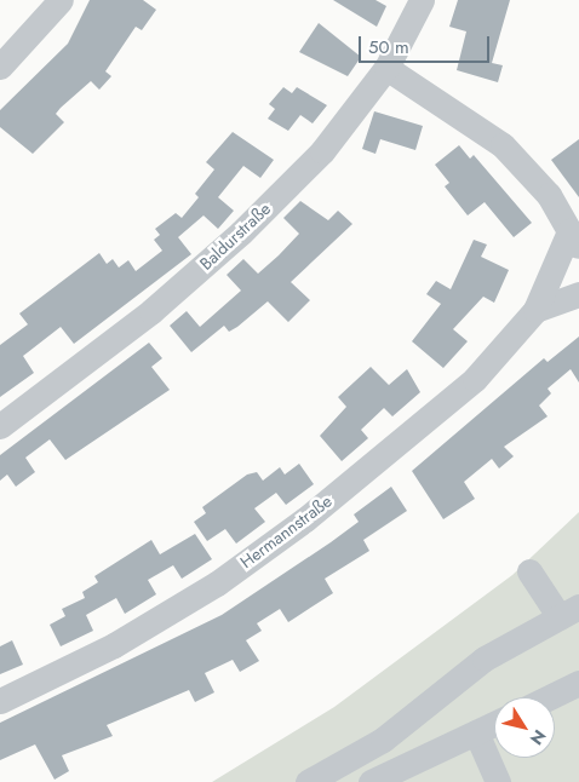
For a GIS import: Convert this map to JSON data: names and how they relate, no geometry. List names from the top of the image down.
{
  "streets": {
    "street": ["Baldurstraße", "Hermannstraße"]
  },
  "crossings": [
    ["Baldurstraße", "Hermannstraße"]
  ],
  "scale_bar": "50 m",
  "north": "bottom right"
}
